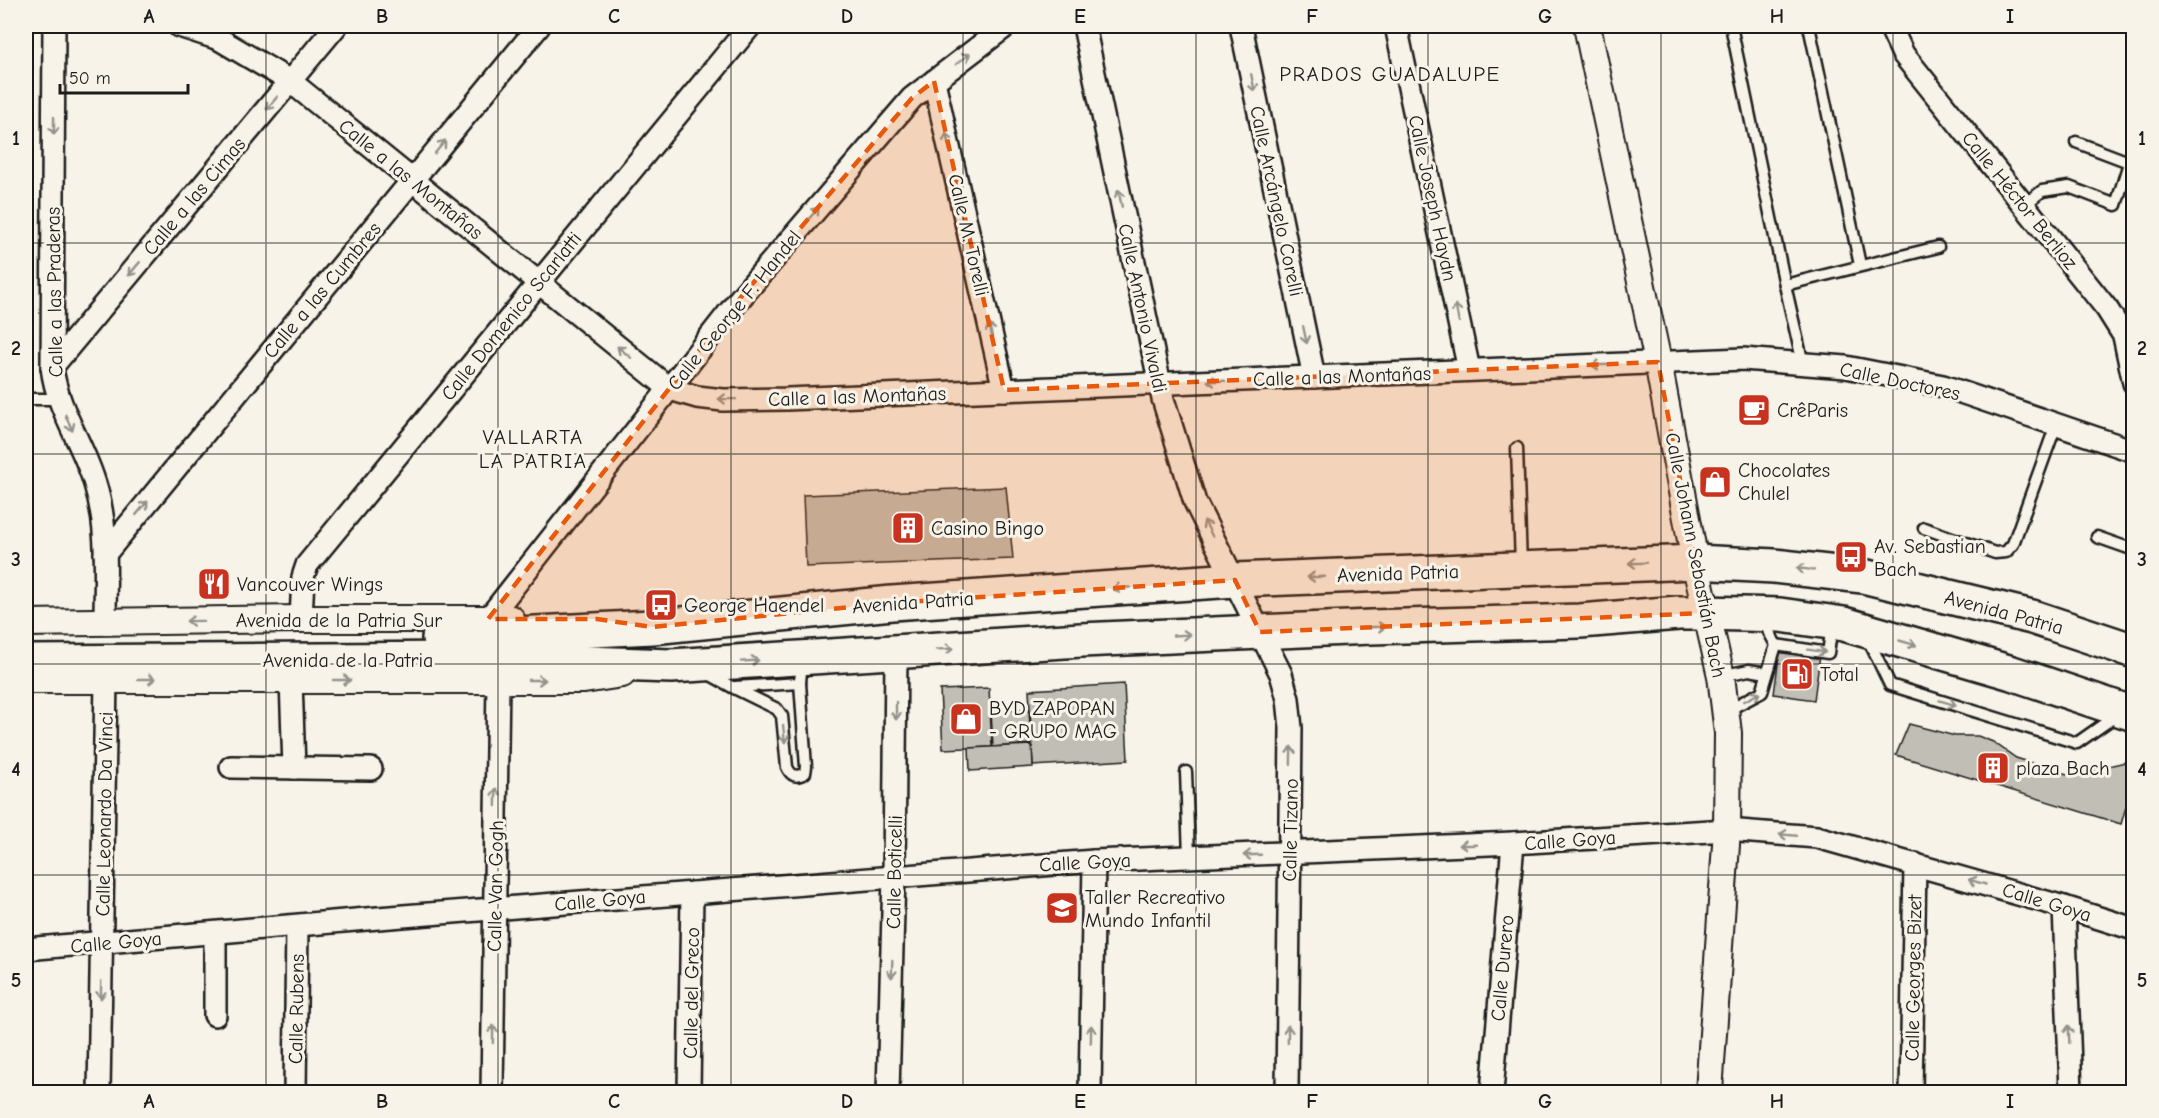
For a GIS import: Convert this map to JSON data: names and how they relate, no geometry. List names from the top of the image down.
{
  "streets": {
    "main road": ["Avenida Patria", "Avenida de la Patria"],
    "street": [
      "Calle a las Montañas",
      "Calle a las Cimas",
      "Calle Joseph Haydn",
      "Calle Héctor Berlioz",
      "Calle Arcángelo Corelli",
      "Calle M. Torelli",
      "Calle a las Cumbres",
      "Calle a las Praderas",
      "Calle Antonio Vivaldi",
      "Calle George F. Handel",
      "Calle Domenico Scarlatti",
      "Calle Doctores",
      "Calle Johann Sebastián Bach",
      "Avenida de la Patria Sur",
      "Calle Leonardo Da Vinci",
      "Calle Tizano",
      "Calle Goya",
      "Calle Boticelli",
      "Calle Van Gogh",
      "Calle Durero",
      "Calle Georges Bizet",
      "Calle del Greco",
      "Calle Rubens"
    ]
  },
  "crossings": [
    ["Calle a las Montañas", "Calle a las Cimas"],
    ["Calle a las Montañas", "Calle Joseph Haydn"],
    ["Calle a las Montañas", "Calle Arcángelo Corelli"],
    ["Calle a las Montañas", "Calle M. Torelli"],
    ["Calle a las Montañas", "Calle a las Cumbres"],
    ["Calle a las Montañas", "Calle Antonio Vivaldi"],
    ["Calle a las Montañas", "Calle George F. Handel"],
    ["Calle a las Montañas", "Calle Domenico Scarlatti"],
    ["Calle a las Montañas", "Calle Doctores"],
    ["Calle a las Montañas", "Calle Johann Sebastián Bach"],
    ["Calle a las Cimas", "Calle a las Praderas"],
    ["Calle M. Torelli", "Calle George F. Handel"],
    ["Calle a las Cumbres", "Calle a las Praderas"],
    ["Calle a las Praderas", "Avenida de la Patria Sur"],
    ["Calle Antonio Vivaldi", "Avenida Patria"],
    ["Calle Antonio Vivaldi", "Calle Tizano"],
    ["Calle George F. Handel", "Avenida de la Patria Sur"],
    ["Calle Domenico Scarlatti", "Avenida de la Patria Sur"],
    ["Calle Doctores", "Calle Johann Sebastián Bach"],
    ["Calle Johann Sebastián Bach", "Avenida Patria"],
    ["Calle Johann Sebastián Bach", "Calle Goya"],
    ["Avenida Patria", "Avenida de la Patria Sur"],
    ["Avenida Patria", "Avenida de la Patria"],
    ["Avenida Patria", "Calle Tizano"],
    ["Avenida de la Patria Sur", "Avenida de la Patria"],
    ["Calle Leonardo Da Vinci", "Calle Goya"],
    ["Calle Tizano", "Calle Goya"],
    ["Calle Goya", "Calle Boticelli"],
    ["Calle Goya", "Calle Van Gogh"],
    ["Calle Goya", "Calle Durero"],
    ["Calle Goya", "Calle Georges Bizet"],
    ["Calle Goya", "Calle del Greco"],
    ["Calle Goya", "Calle Rubens"]
  ],
  "one_way": [
    "Calle a las Montañas",
    "Calle a las Cimas",
    "Calle Joseph Haydn",
    "Calle Arcángelo Corelli",
    "Calle M. Torelli",
    "Calle a las Cumbres",
    "Calle a las Praderas",
    "Calle Antonio Vivaldi",
    "Calle George F. Handel",
    "Calle Tizano",
    "Calle Boticelli",
    "Calle Van Gogh"
  ],
  "districts": ["PRADOS GUADALUPE", "VALLARTA LA PATRIA"],
  "places": {
    "cafe": ["CrêParis"],
    "shop": ["Chocolates Chulel", "BYD ZAPOPAN - GRUPO MAG"],
    "building": ["Casino Bingo", "plaza Bach"],
    "bus stop": ["Av. Sebastian Bach", "George Haendel"],
    "restaurant": ["Vancouver Wings"],
    "fuel station": ["Total"],
    "school or university": ["Taller Recreativo Mundo Infantil"]
  },
  "scale_bar": "50 m",
  "grid": {
    "columns": [
      "A",
      "B",
      "C",
      "D",
      "E",
      "F",
      "G",
      "H",
      "I"
    ],
    "rows": [
      "1",
      "2",
      "3",
      "4",
      "5"
    ]
  }
}
